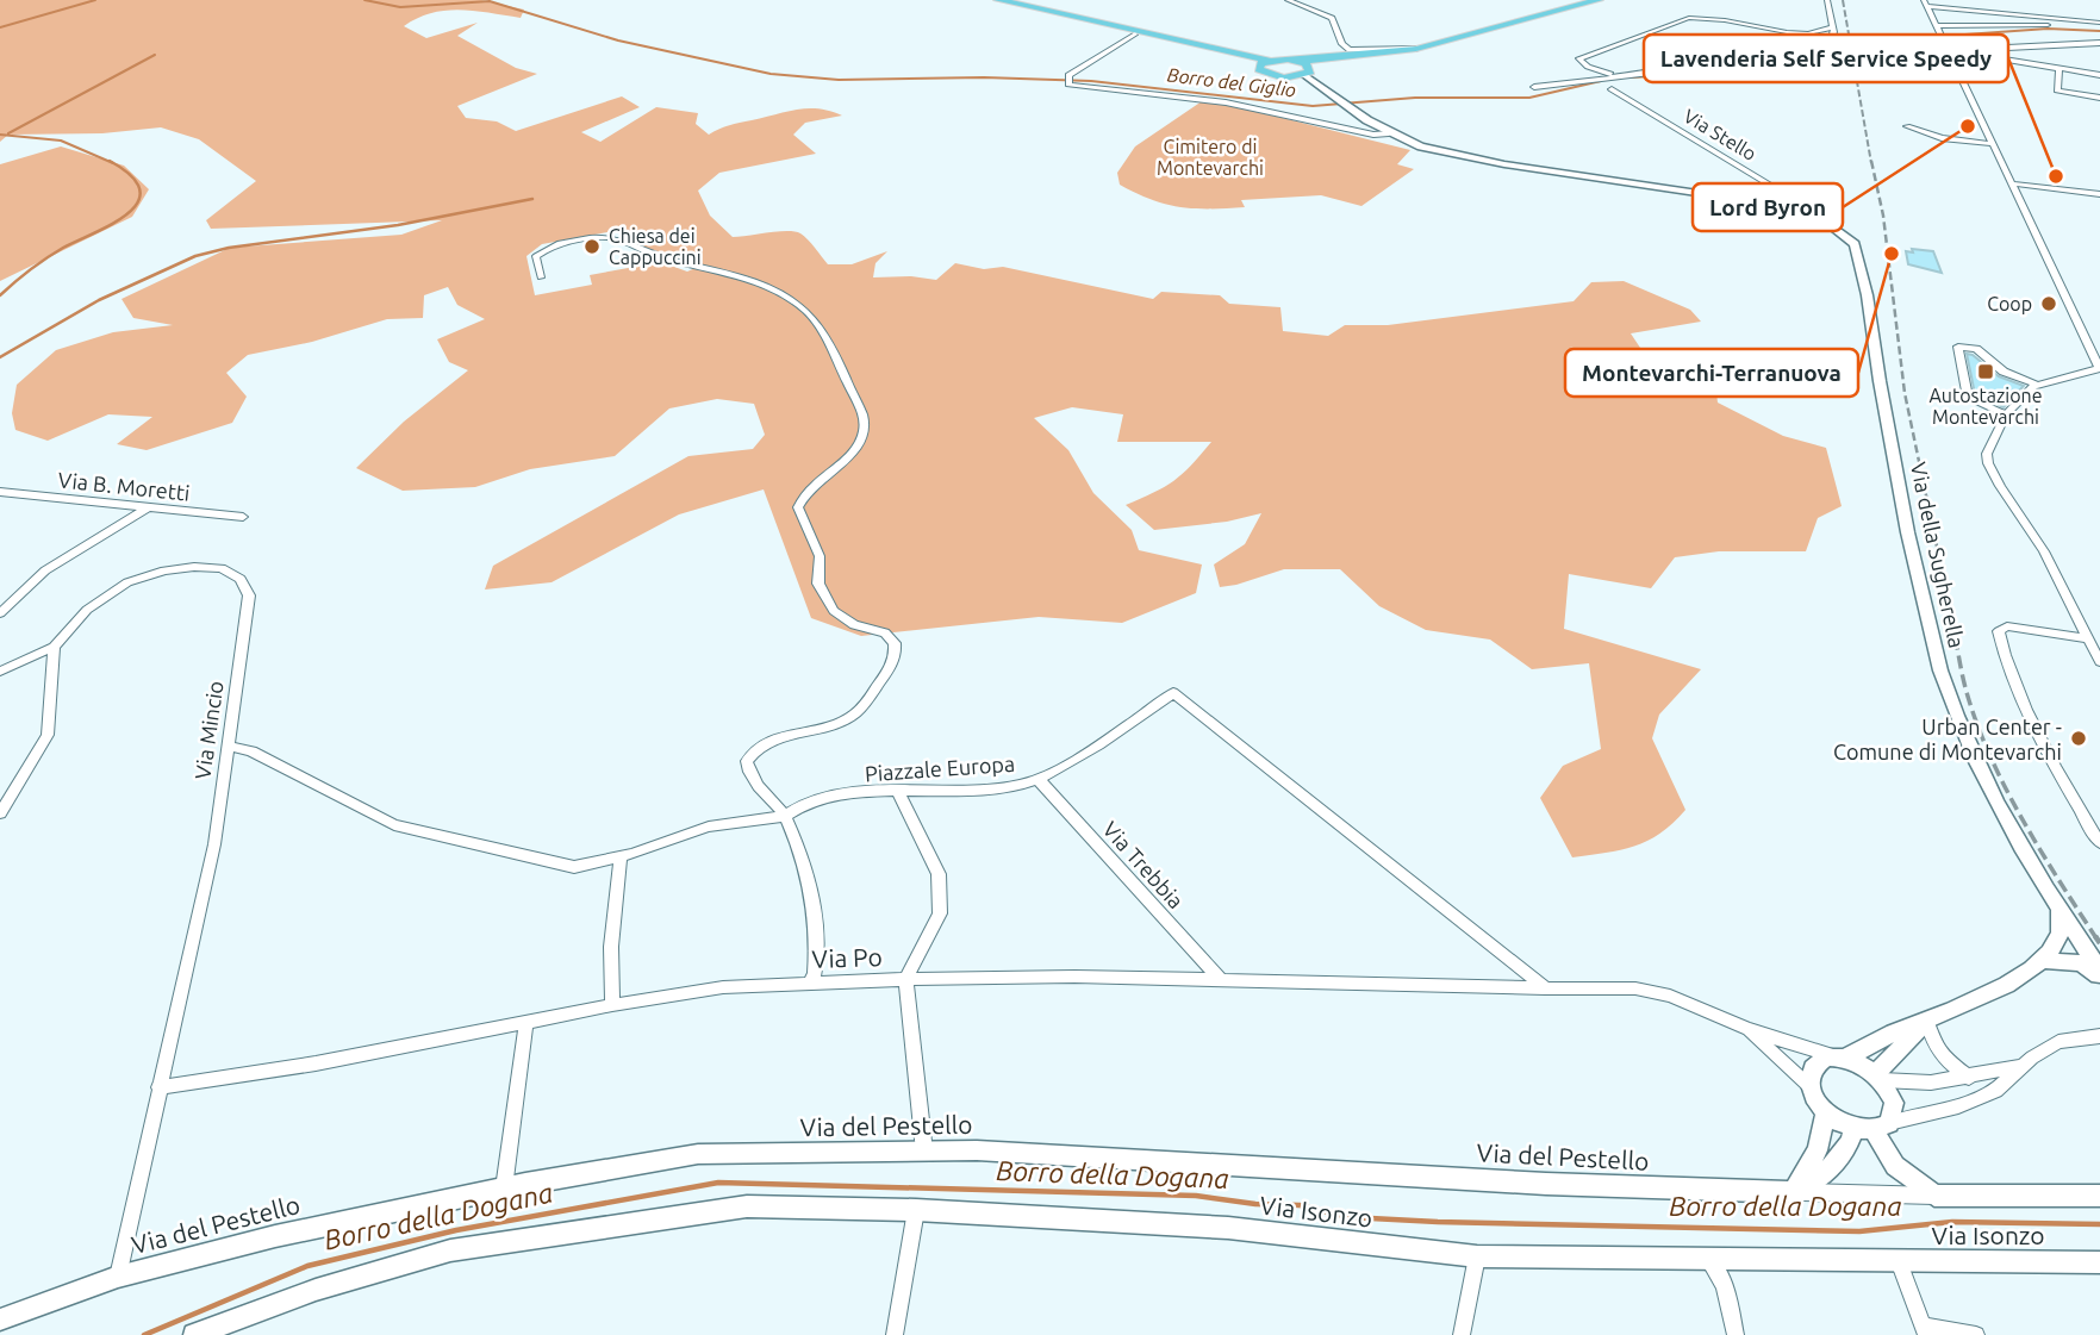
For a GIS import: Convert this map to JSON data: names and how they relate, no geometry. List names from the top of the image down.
{
  "streets": {
    "street": [
      "Via Stello",
      "Via B. Moretti",
      "Via della Sugherella",
      "Via Mincio",
      "Piazzale Europa",
      "Via Trebbia",
      "Via Po",
      "Via del Pestello",
      "Via Isonzo"
    ]
  },
  "crossings": [
    ["Via Stello", "Via della Sugherella"],
    ["Via Mincio", "Piazzale Europa"],
    ["Via Mincio", "Via Po"],
    ["Via Mincio", "Via del Pestello"],
    ["Piazzale Europa", "Via Trebbia"],
    ["Piazzale Europa", "Via Po"],
    ["Via Trebbia", "Via Po"]
  ],
  "water": ["Borro del Giglio", "Borro della Dogana"],
  "parks": ["Cimitero di Montevarchi"],
  "places": {
    "other": [
      "Lord Byron",
      "Lavenderia Self Service Speedy",
      "Chiesa dei Cappuccini",
      "Montevarchi-Terranuova",
      "Coop",
      "Urban Center - Comune di Montevarchi"
    ],
    "transit": ["Autostazione Montevarchi"]
  }
}
